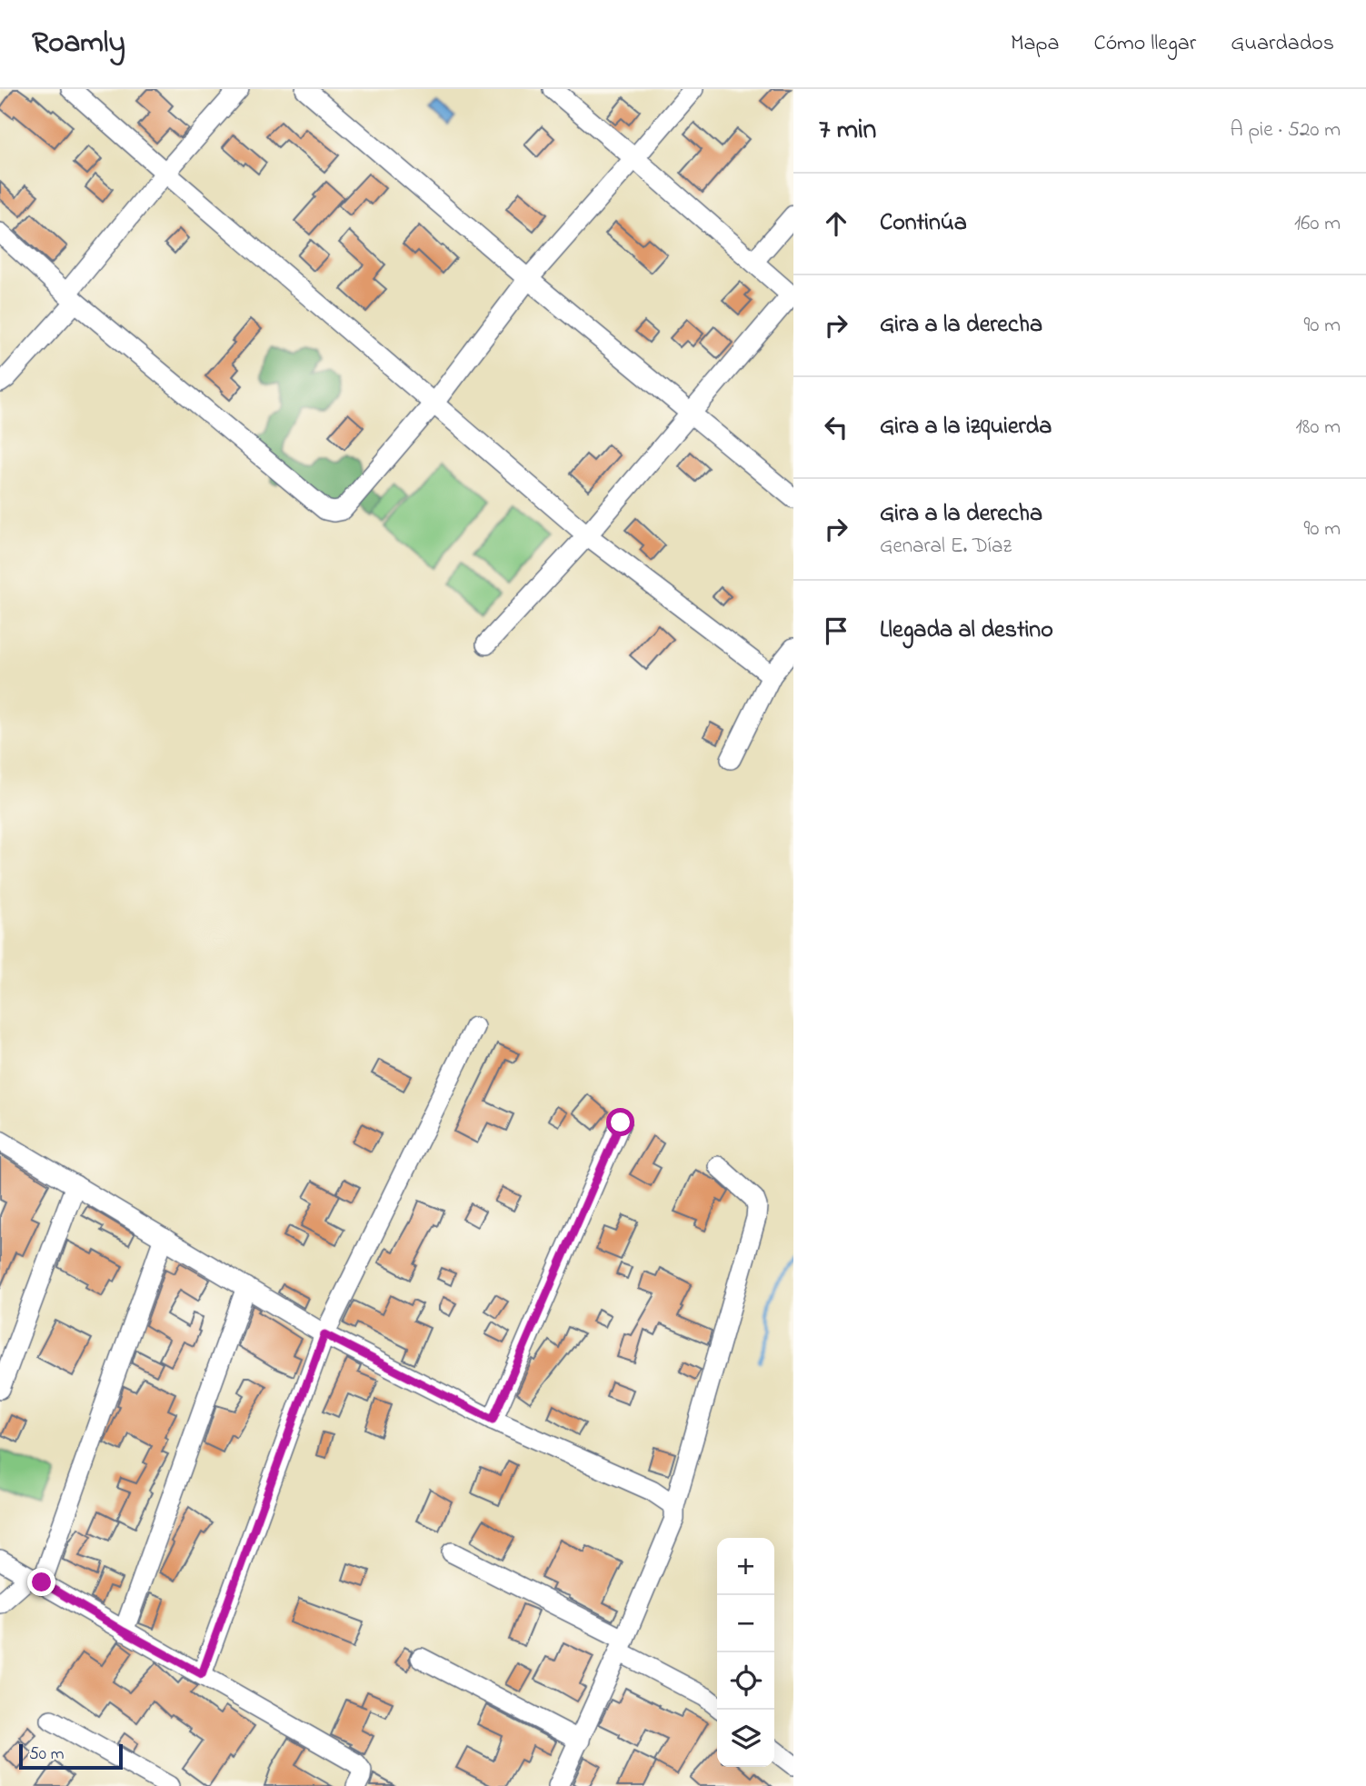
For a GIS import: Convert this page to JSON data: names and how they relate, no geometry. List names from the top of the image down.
{
  "scale_bar": "50 m",
  "page": {
    "header": "Roamly",
    "nav": ["Mapa", "Cómo llegar", "Guardados"],
    "heading": ["7 min", "A pie · 520 m"],
    "list": [
      ["Continúa", "160 m"],
      ["Gira a la derecha", "90 m"],
      ["Gira a la izquierda", "180 m"],
      ["Gira a la derecha", "Genaral E. Díaz", "90 m"],
      "Llegada al destino"
    ],
    "map_buttons": ["+", "−"],
    "scale": "50 m"
  }
}
